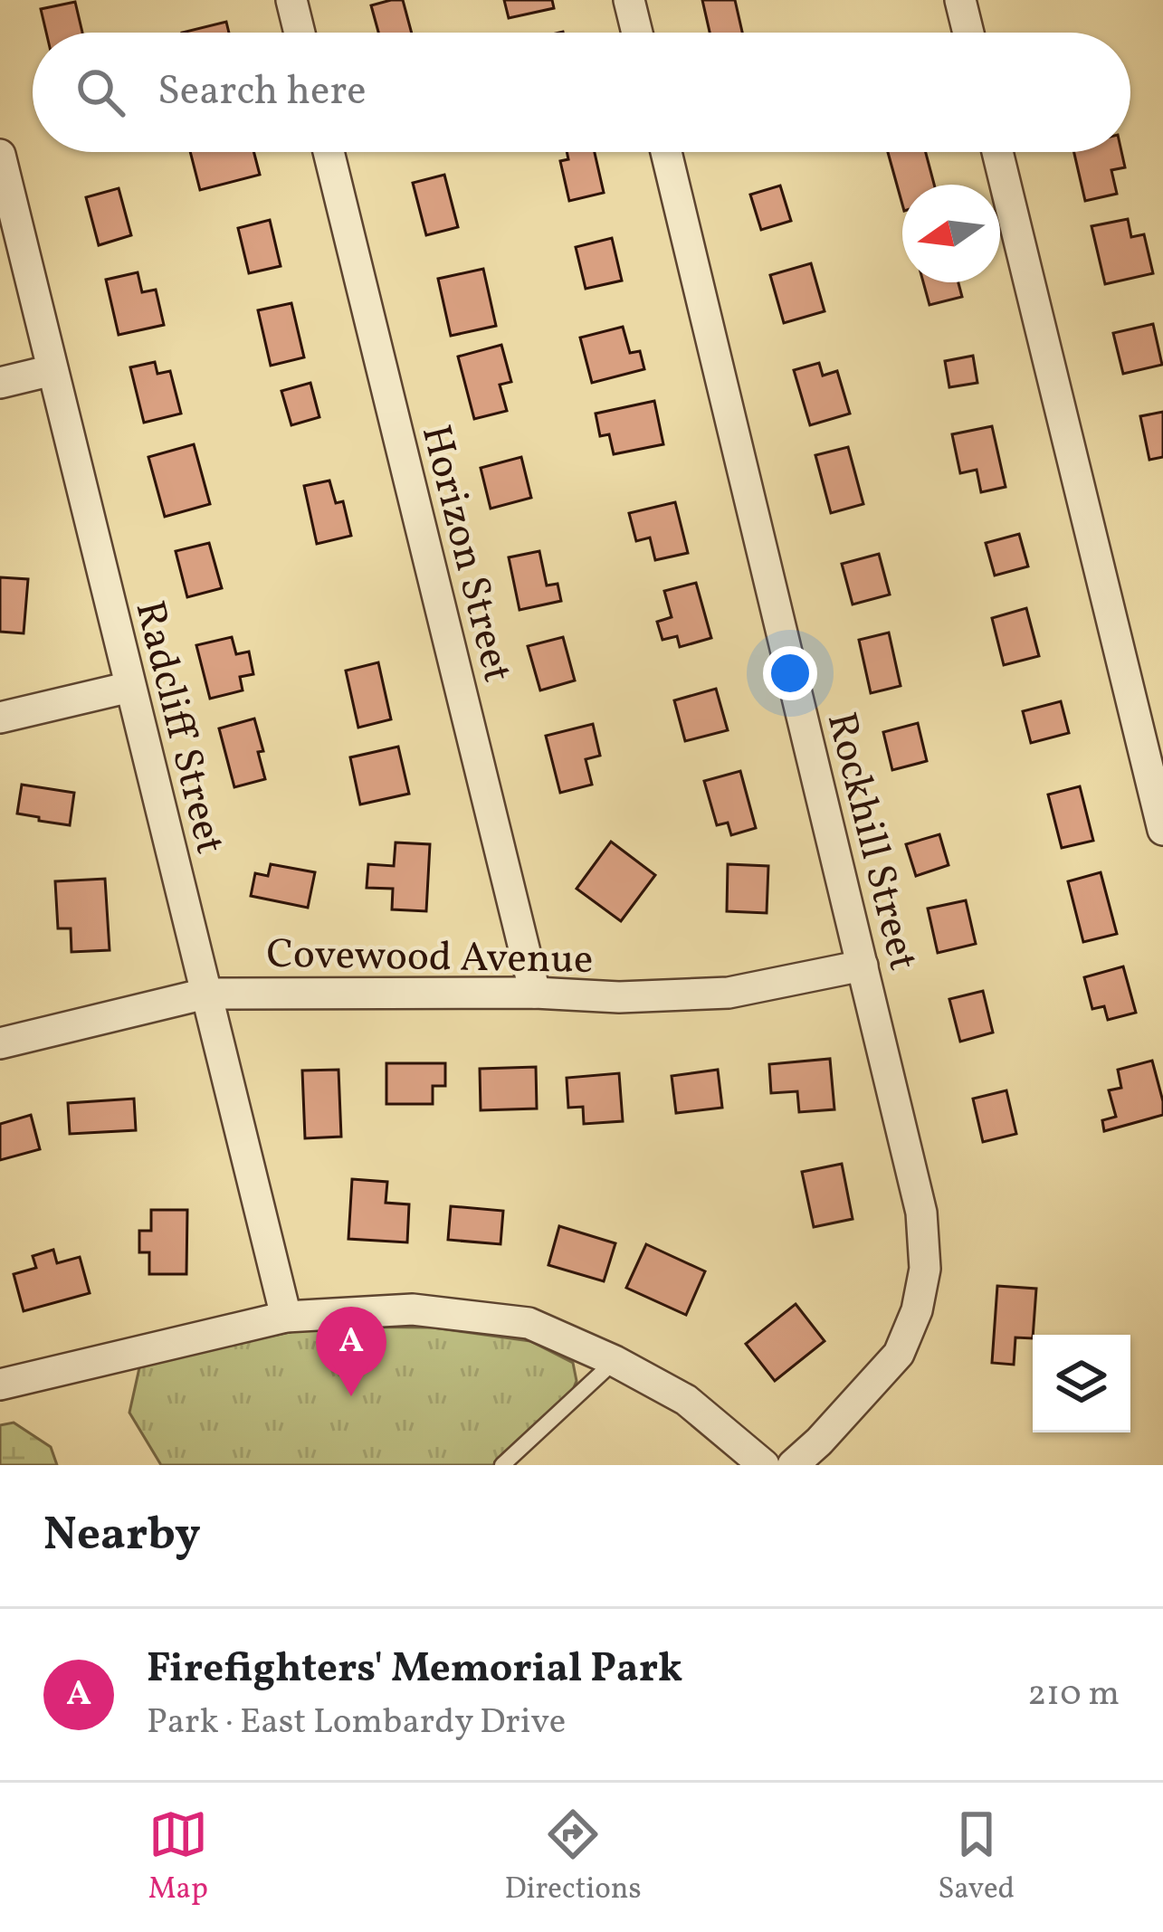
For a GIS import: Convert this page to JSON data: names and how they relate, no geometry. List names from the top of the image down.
{
  "streets": {
    "street": [
      "Horizon Street",
      "Radcliff Street",
      "Rockhill Street",
      "Covewood Avenue"
    ]
  },
  "crossings": [
    ["Horizon Street", "Covewood Avenue"],
    ["Radcliff Street", "Covewood Avenue"],
    ["Rockhill Street", "Covewood Avenue"]
  ],
  "north": "left",
  "page": {
    "search": "Search here",
    "pins": "A",
    "heading": "Nearby",
    "list": [
      {
        "mark": "A",
        "name": "Firefighters' Memorial Park",
        "note": "Park · East Lombardy Drive",
        "value": "210 m"
      }
    ],
    "nav": ["Map", "Directions", "Saved"]
  }
}
